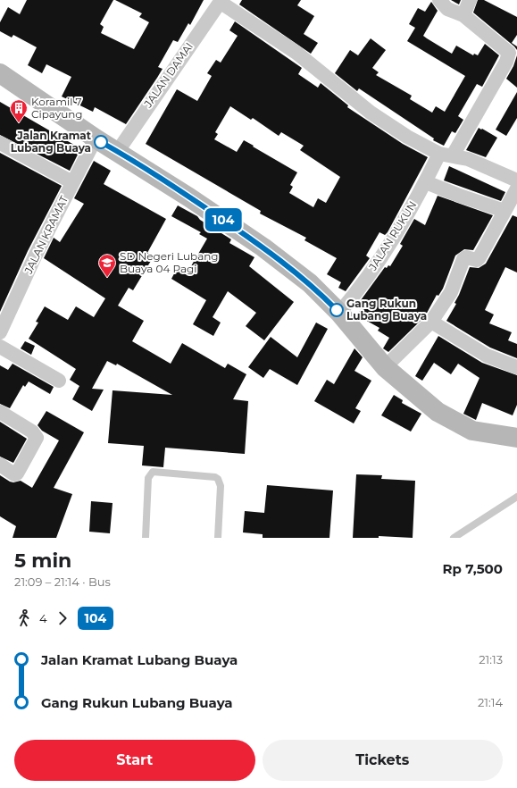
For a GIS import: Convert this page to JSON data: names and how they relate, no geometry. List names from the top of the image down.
{
  "streets": {
    "street": ["JALAN DAMAI", "JALAN KRAMAT", "JALAN RUKUN"]
  },
  "places": {
    "building": ["Koramil 7 Cipayung"],
    "other": ["Jalan Kramat Lubang Buaya", "Gang Rukun Lubang Buaya"],
    "school or university": ["SD Negeri Lubang Buaya 04 Pagi"]
  },
  "lines": ["bus line 104"],
  "page": {
    "on_map": "104",
    "heading": ["5 min", "21:09 – 21:14 · Bus", "Rp 7,500"],
    "legs": ["4", "104"],
    "list": [
      {
        "name": "Jalan Kramat Lubang Buaya",
        "value": "21:13"
      },
      {
        "name": "Gang Rukun Lubang Buaya",
        "value": "21:14"
      }
    ],
    "buttons": ["Start", "Tickets"]
  }
}
